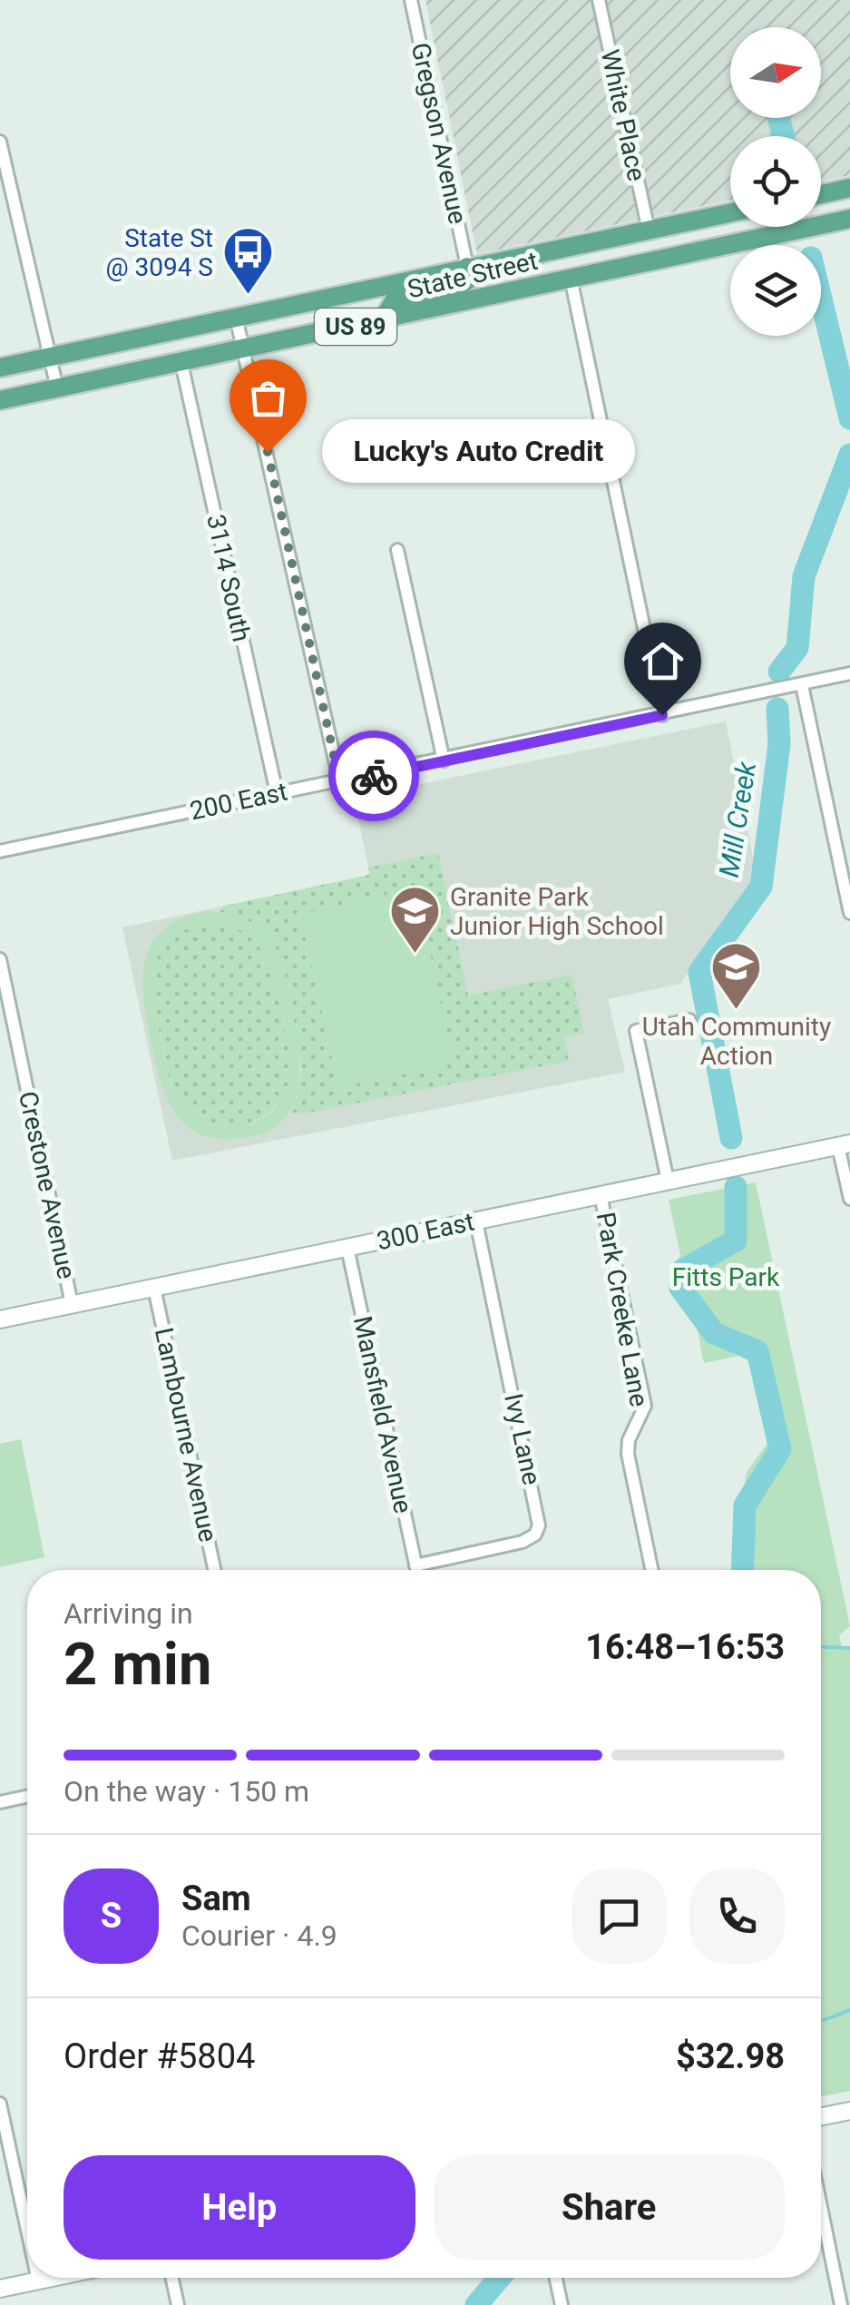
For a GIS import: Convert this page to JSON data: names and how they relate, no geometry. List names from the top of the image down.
{
  "streets": {
    "main road": ["State Street", "US 89"],
    "street": [
      "White Place",
      "Gregson Avenue",
      "3114 South",
      "200 East",
      "Crestone Avenue",
      "300 East",
      "Park Creeke Lane",
      "Mansfield Avenue",
      "Lambourne Avenue",
      "Ivy Lane"
    ]
  },
  "crossings": [
    ["White Place", "State Street"],
    ["Gregson Avenue", "State Street"],
    ["State Street", "3114 South"],
    ["3114 South", "200 East"],
    ["Crestone Avenue", "300 East"],
    ["300 East", "Park Creeke Lane"],
    ["300 East", "Mansfield Avenue"],
    ["300 East", "Lambourne Avenue"],
    ["300 East", "Ivy Lane"],
    ["Mansfield Avenue", "Ivy Lane"]
  ],
  "water": ["Mill Creek"],
  "parks": ["Fitts Park"],
  "places": {
    "bus stop": ["State St @ 3094 S"],
    "other": ["Lucky's Auto Credit"],
    "school or university": ["Granite Park Junior High School", "Utah Community Action"]
  },
  "north": "right",
  "page": {
    "bubble": "Lucky's Auto Credit",
    "heading": ["2 min", "Arriving in", "16:48–16:53"],
    "panel": [
      "Sam",
      "Courier · 4.9",
      "Order #5804",
      "$32.98"
    ],
    "bar": "On the way · 150 m",
    "round": "S",
    "buttons": ["Help", "Share"]
  }
}
